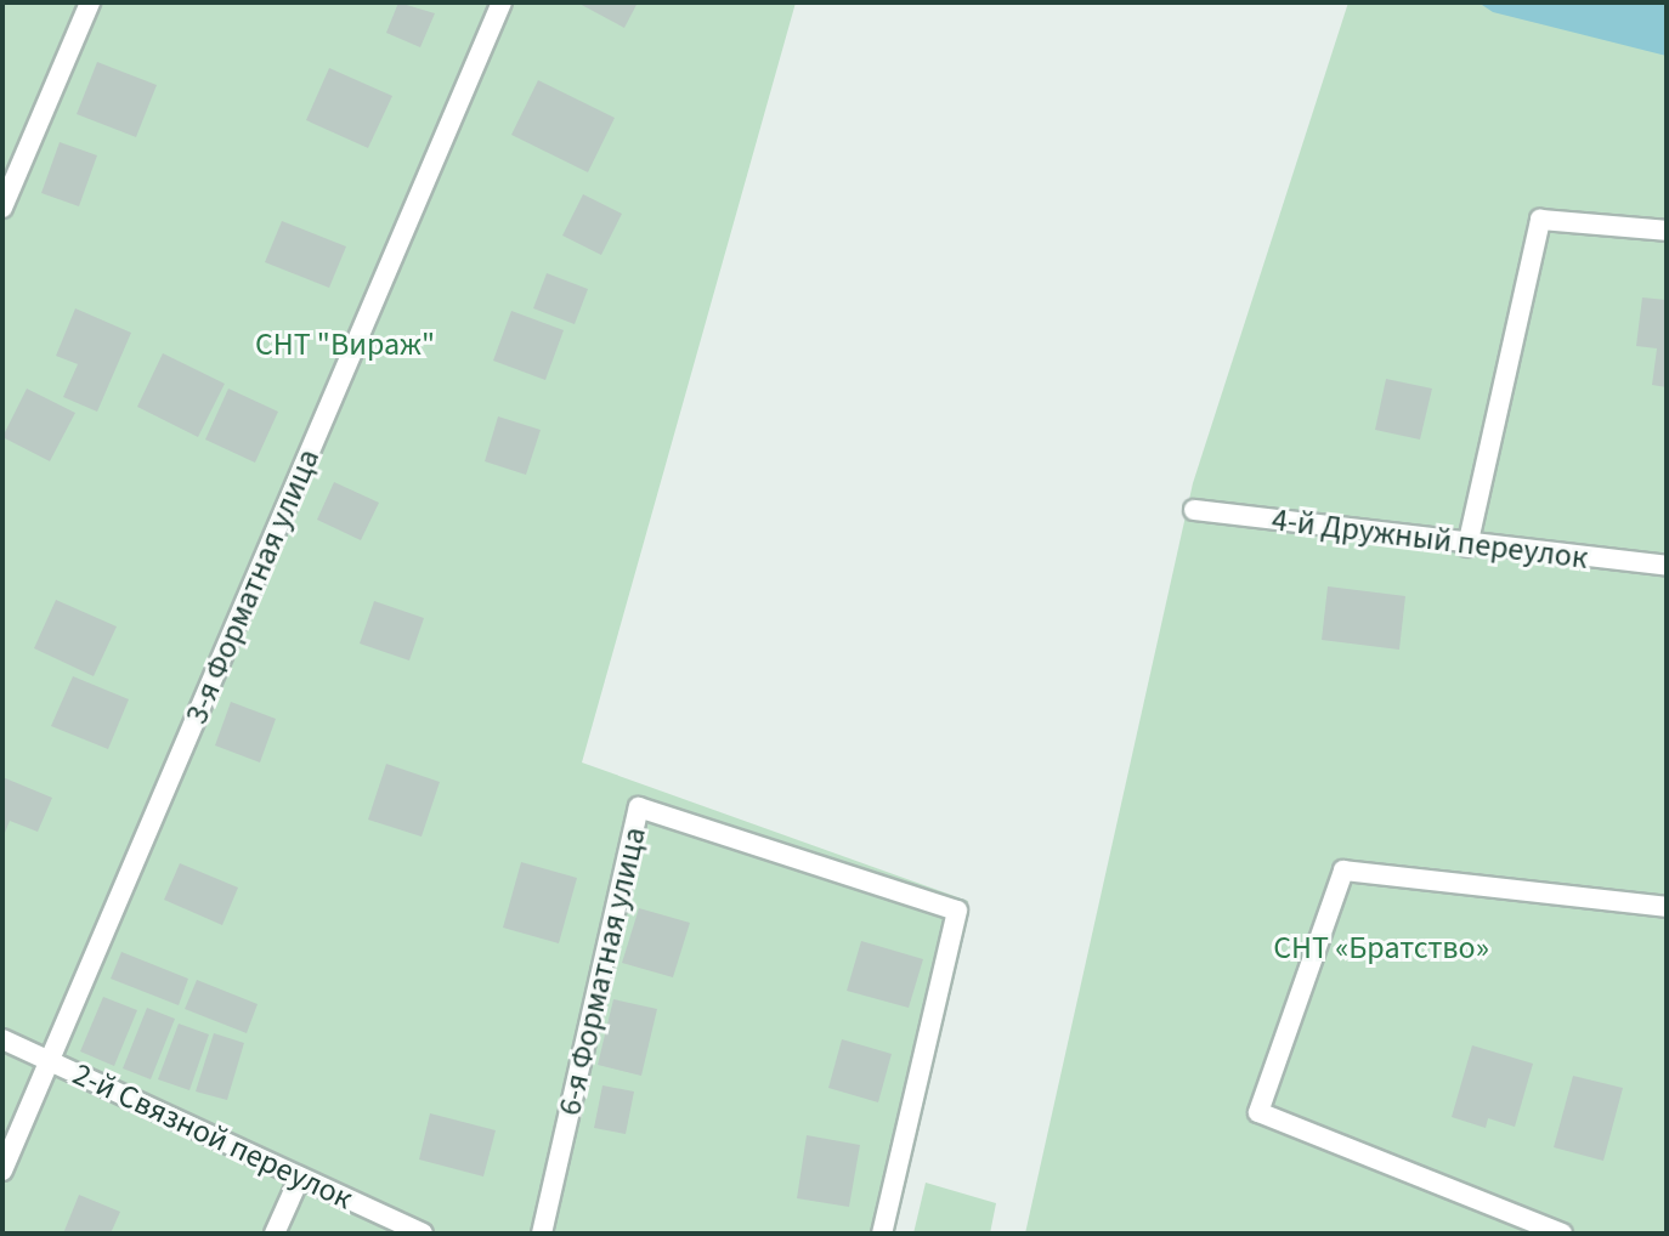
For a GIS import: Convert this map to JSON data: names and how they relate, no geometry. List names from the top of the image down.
{
  "streets": {
    "lane": [
      "4-й Дружный переулок",
      "3-я Форматная улица",
      "6-я Форматная улица",
      "2-й Связной переулок"
    ]
  },
  "crossings": [
    ["3-я Форматная улица", "2-й Связной переулок"]
  ],
  "parks": ["СНТ \"Вираж\"", "СНТ «Братство»"]
}
